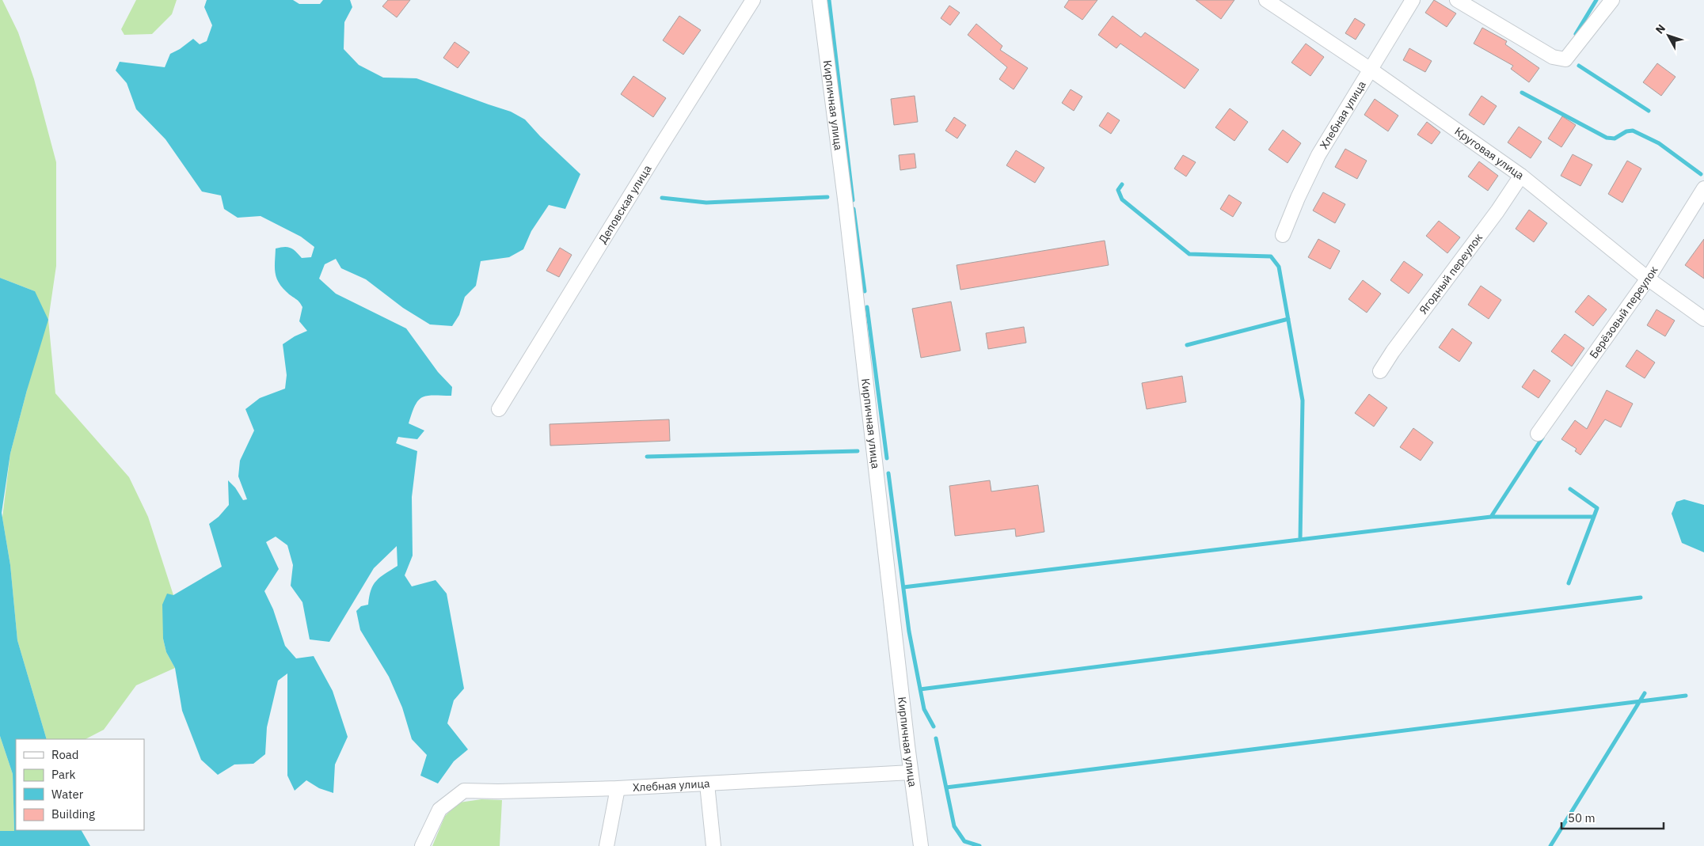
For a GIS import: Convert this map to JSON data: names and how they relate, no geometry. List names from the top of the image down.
{
  "streets": {
    "street": [
      "Кирпичная улица",
      "Хлебная улица",
      "Круговая улица",
      "Деповская улица",
      "Ягодный переулок",
      "Берёзовый переулок"
    ]
  },
  "crossings": [
    ["Кирпичная улица", "Хлебная улица"],
    ["Хлебная улица", "Круговая улица"],
    ["Круговая улица", "Ягодный переулок"],
    ["Круговая улица", "Берёзовый переулок"]
  ],
  "legend": [
    "Road",
    "Park",
    "Water",
    "Building"
  ],
  "scale_bar": "50 m",
  "north": "top left"
}
